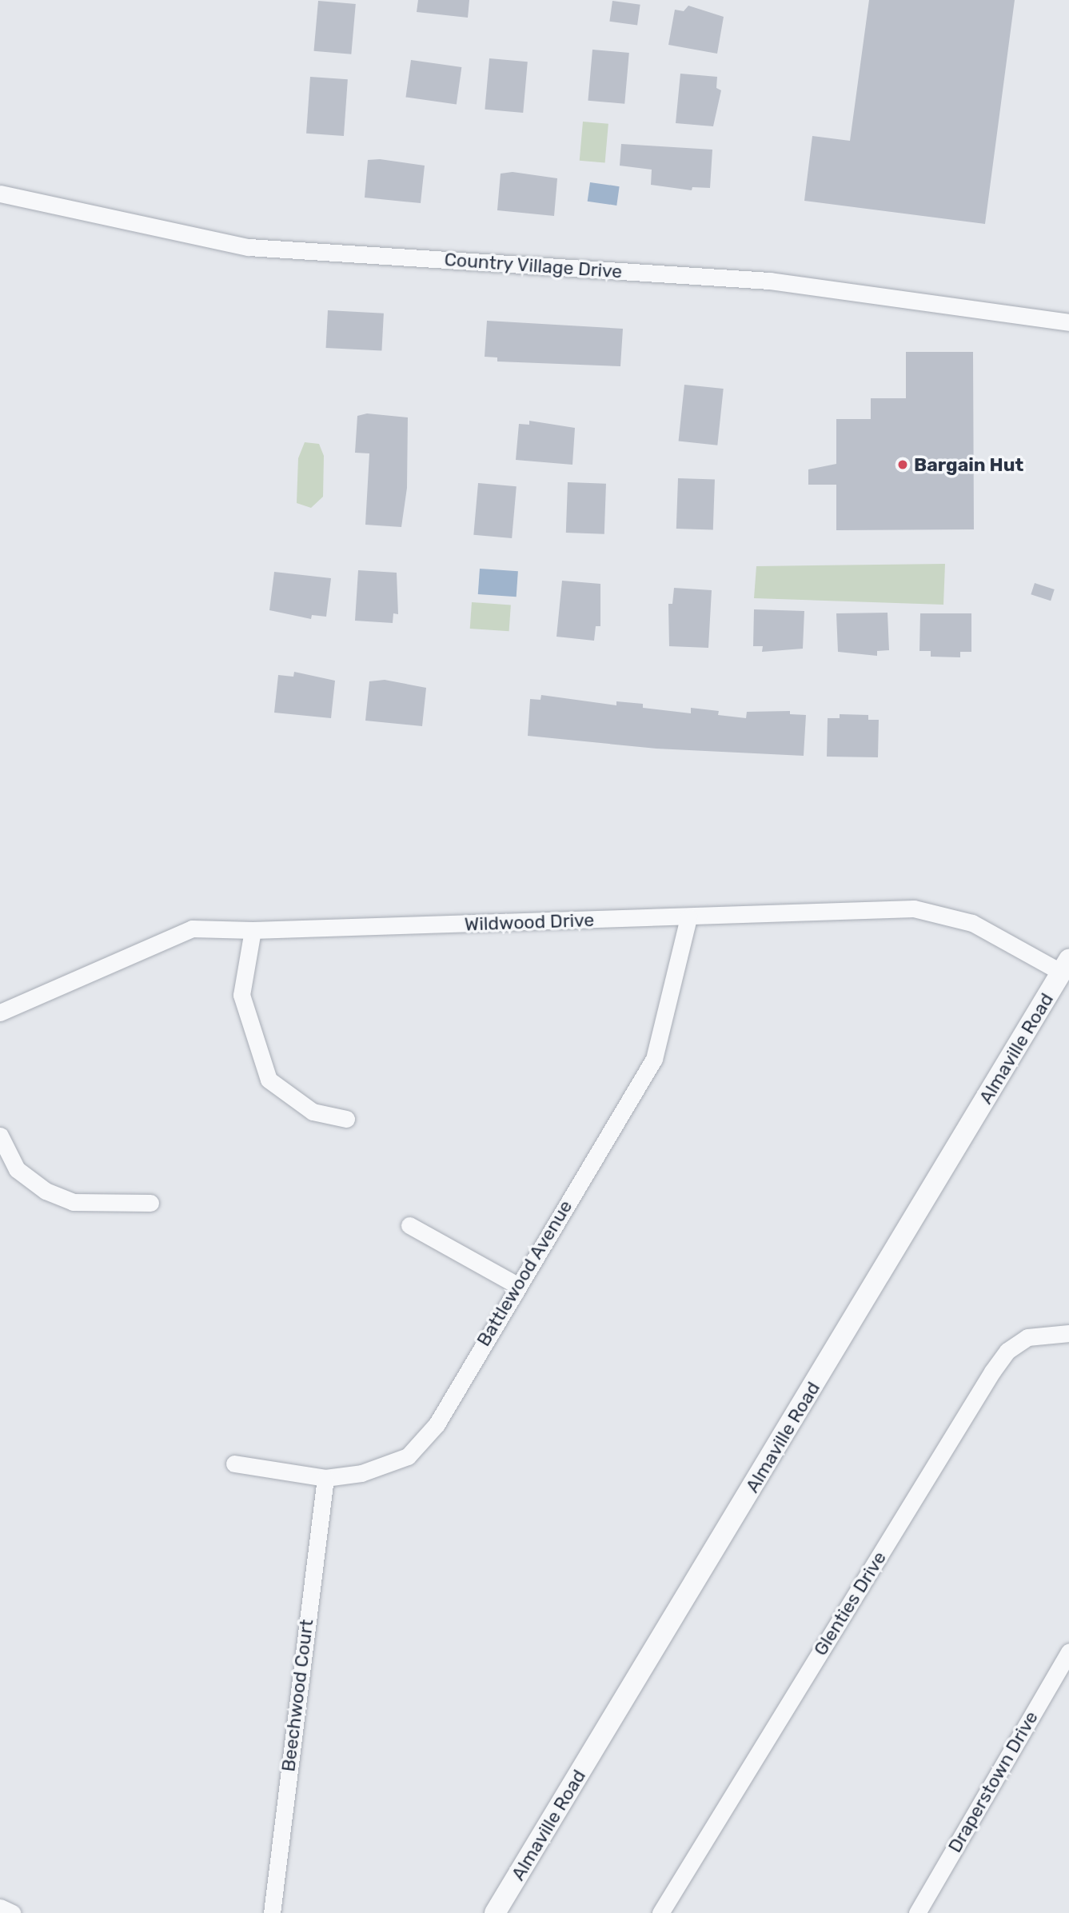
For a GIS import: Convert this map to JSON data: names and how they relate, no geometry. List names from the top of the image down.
{
  "streets": {
    "street": [
      "Country Village Drive",
      "Wildwood Drive",
      "Almaville Road",
      "Battlewood Avenue",
      "Glenties Drive",
      "Beechwood Court",
      "Draperstown Drive"
    ]
  },
  "crossings": [
    ["Wildwood Drive", "Almaville Road"],
    ["Wildwood Drive", "Battlewood Avenue"],
    ["Battlewood Avenue", "Beechwood Court"]
  ],
  "places": ["Bargain Hut"]
}
